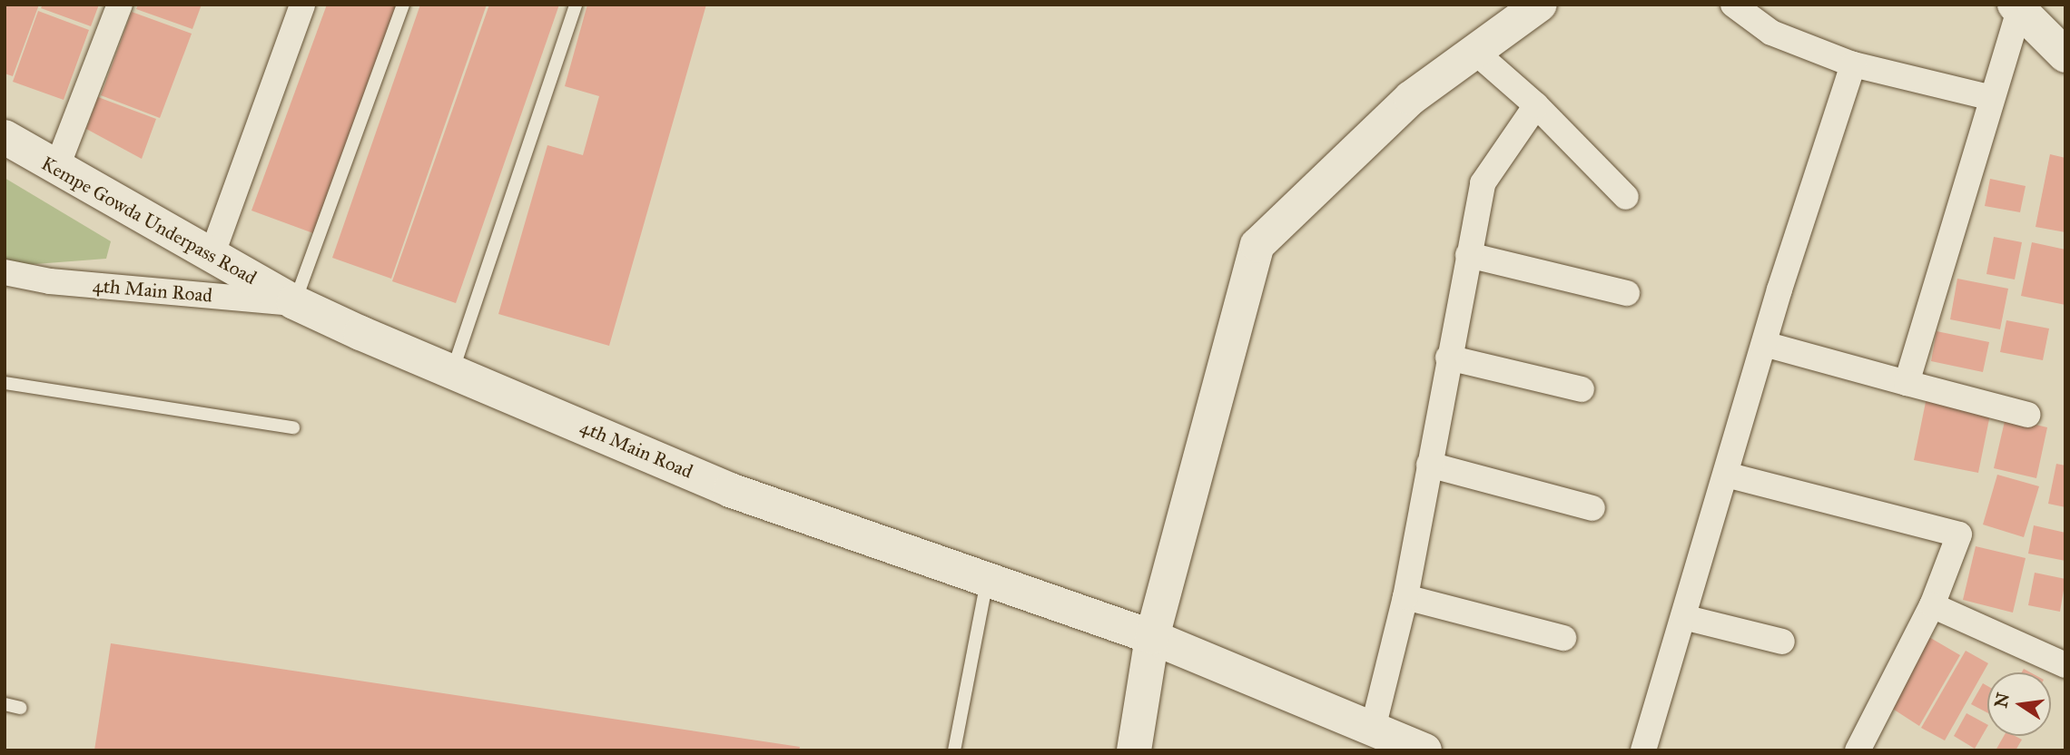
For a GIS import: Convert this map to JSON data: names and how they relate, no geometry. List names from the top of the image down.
{
  "streets": {
    "street": ["Kempe Gowda Underpass Road", "4th Main Road"]
  },
  "crossings": [
    ["Kempe Gowda Underpass Road", "4th Main Road"]
  ],
  "north": "left"
}
